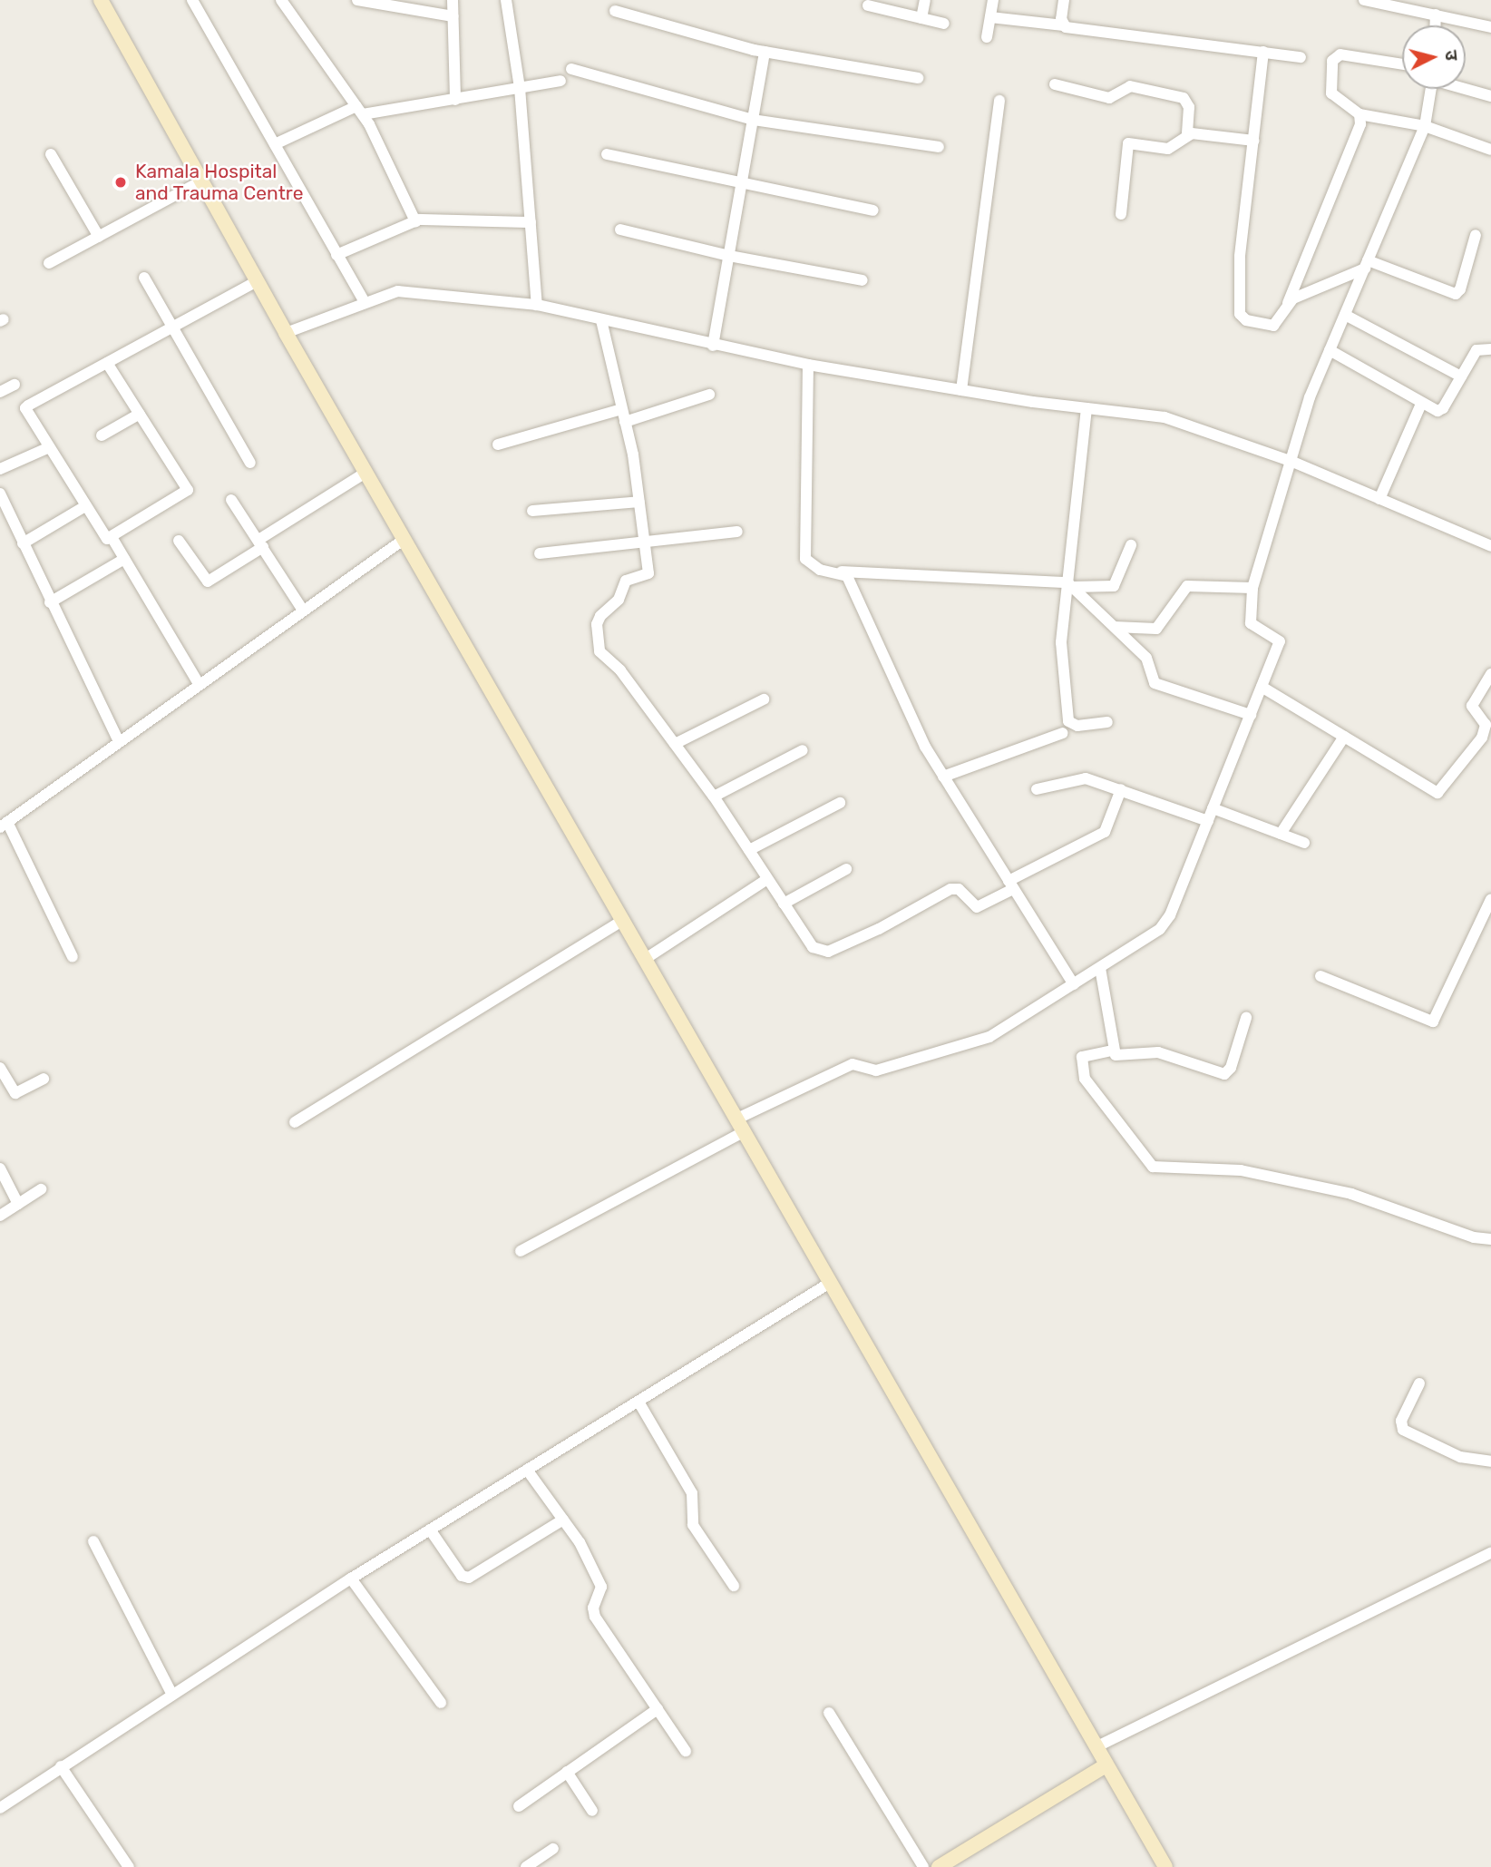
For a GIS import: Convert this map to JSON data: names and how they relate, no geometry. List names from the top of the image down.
{
  "places": ["Kamala Hospital and Trauma Centre"],
  "north": "right"
}
